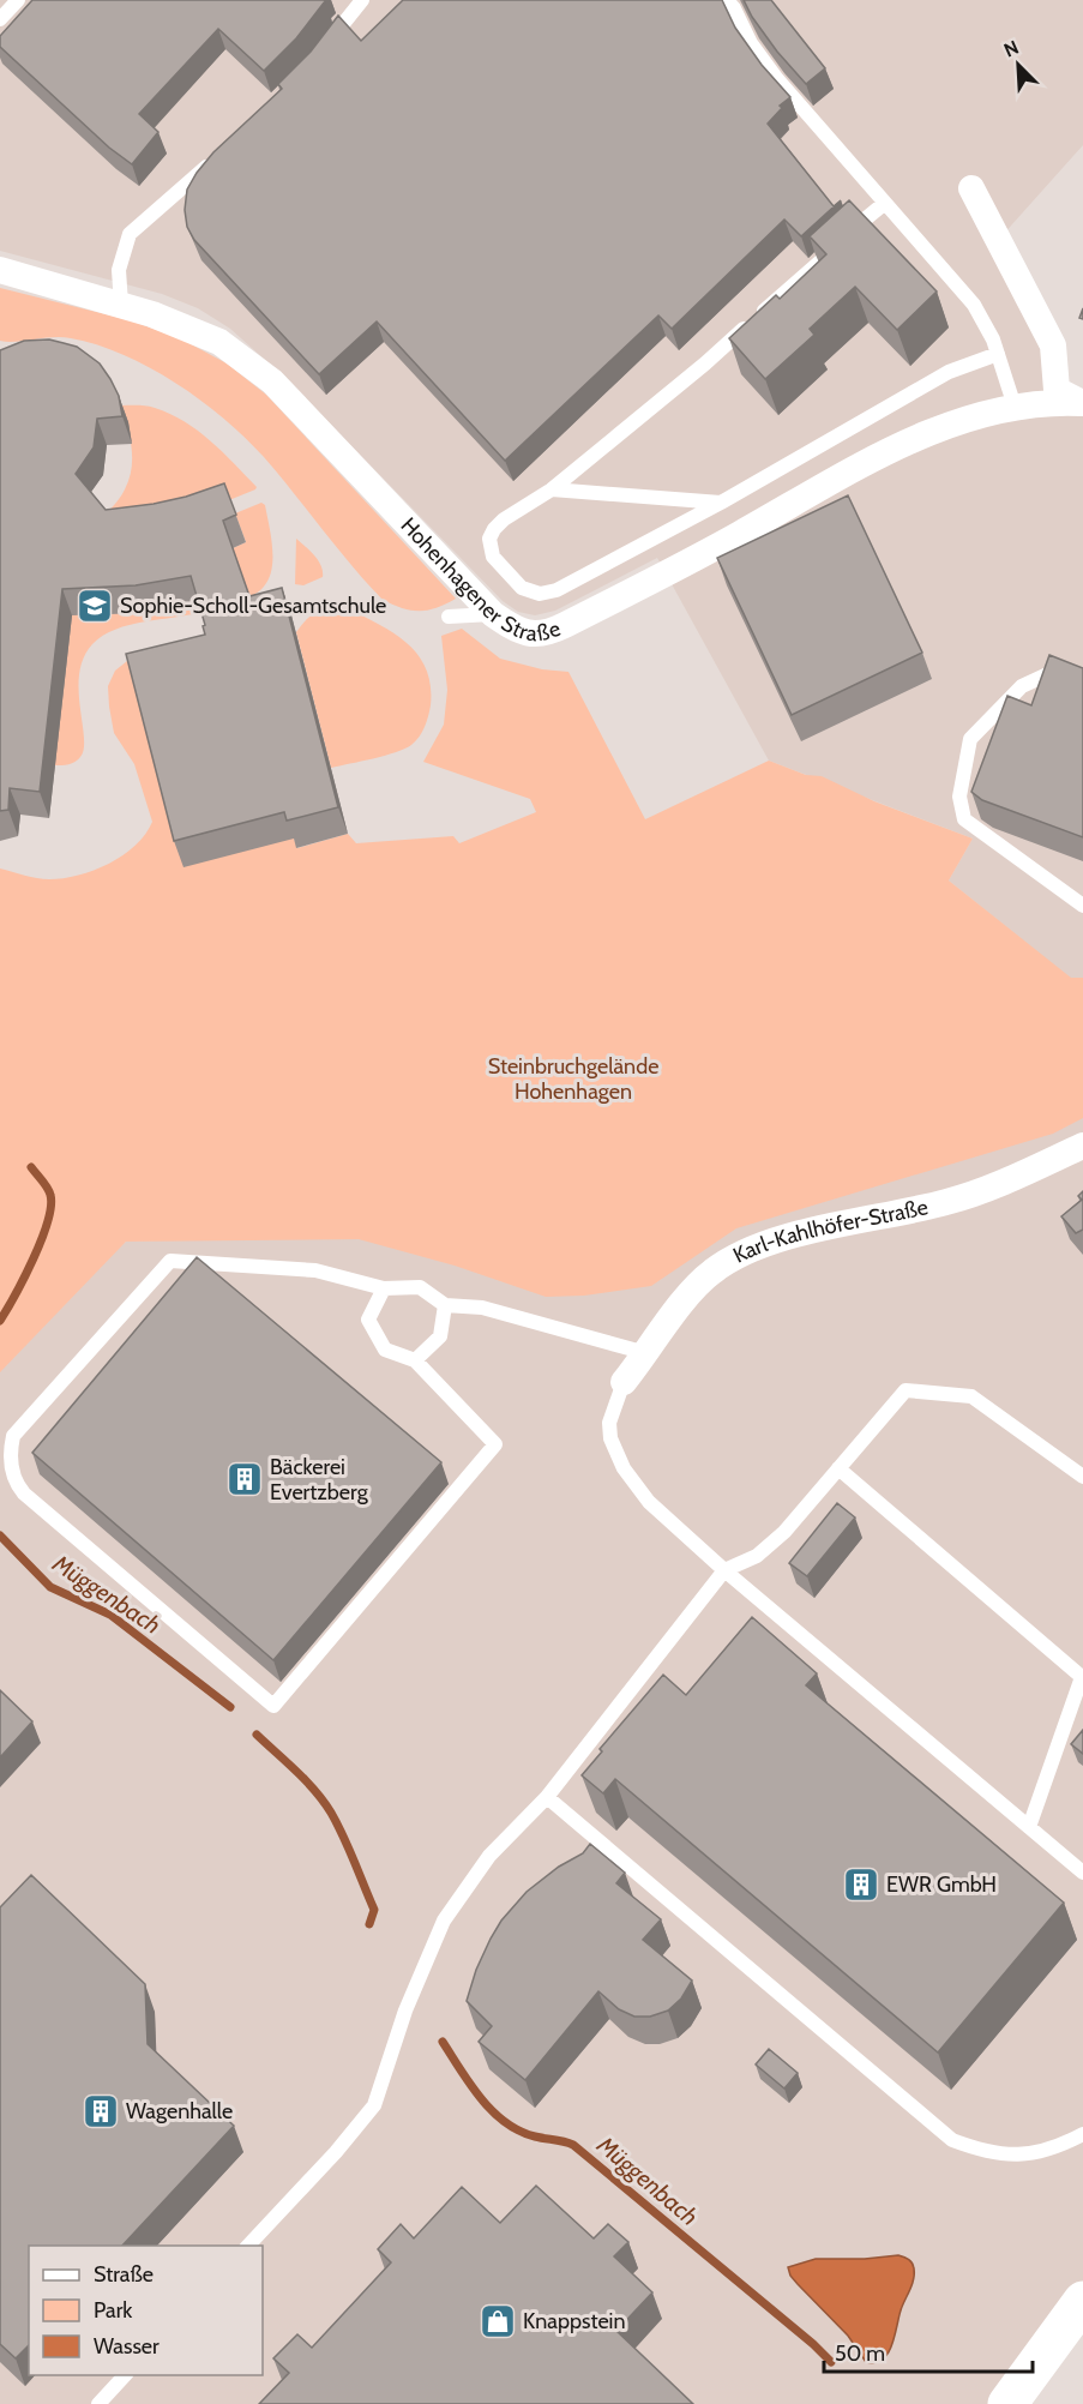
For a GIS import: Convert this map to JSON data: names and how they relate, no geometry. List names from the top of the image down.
{
  "streets": {
    "street": ["Hohenhagener Straße", "Karl-Kahlhöfer-Straße"]
  },
  "water": ["Müggenbach"],
  "parks": ["Steinbruchgelände Hohenhagen"],
  "places": {
    "school or university": ["Sophie-Scholl-Gesamtschule"],
    "building": ["Bäckerei Evertzberg", "EWR GmbH", "Wagenhalle"],
    "shop": ["Knappstein"]
  },
  "legend": ["Straße", "Park", "Wasser"],
  "scale_bar": "50 m",
  "north": "top left"
}
